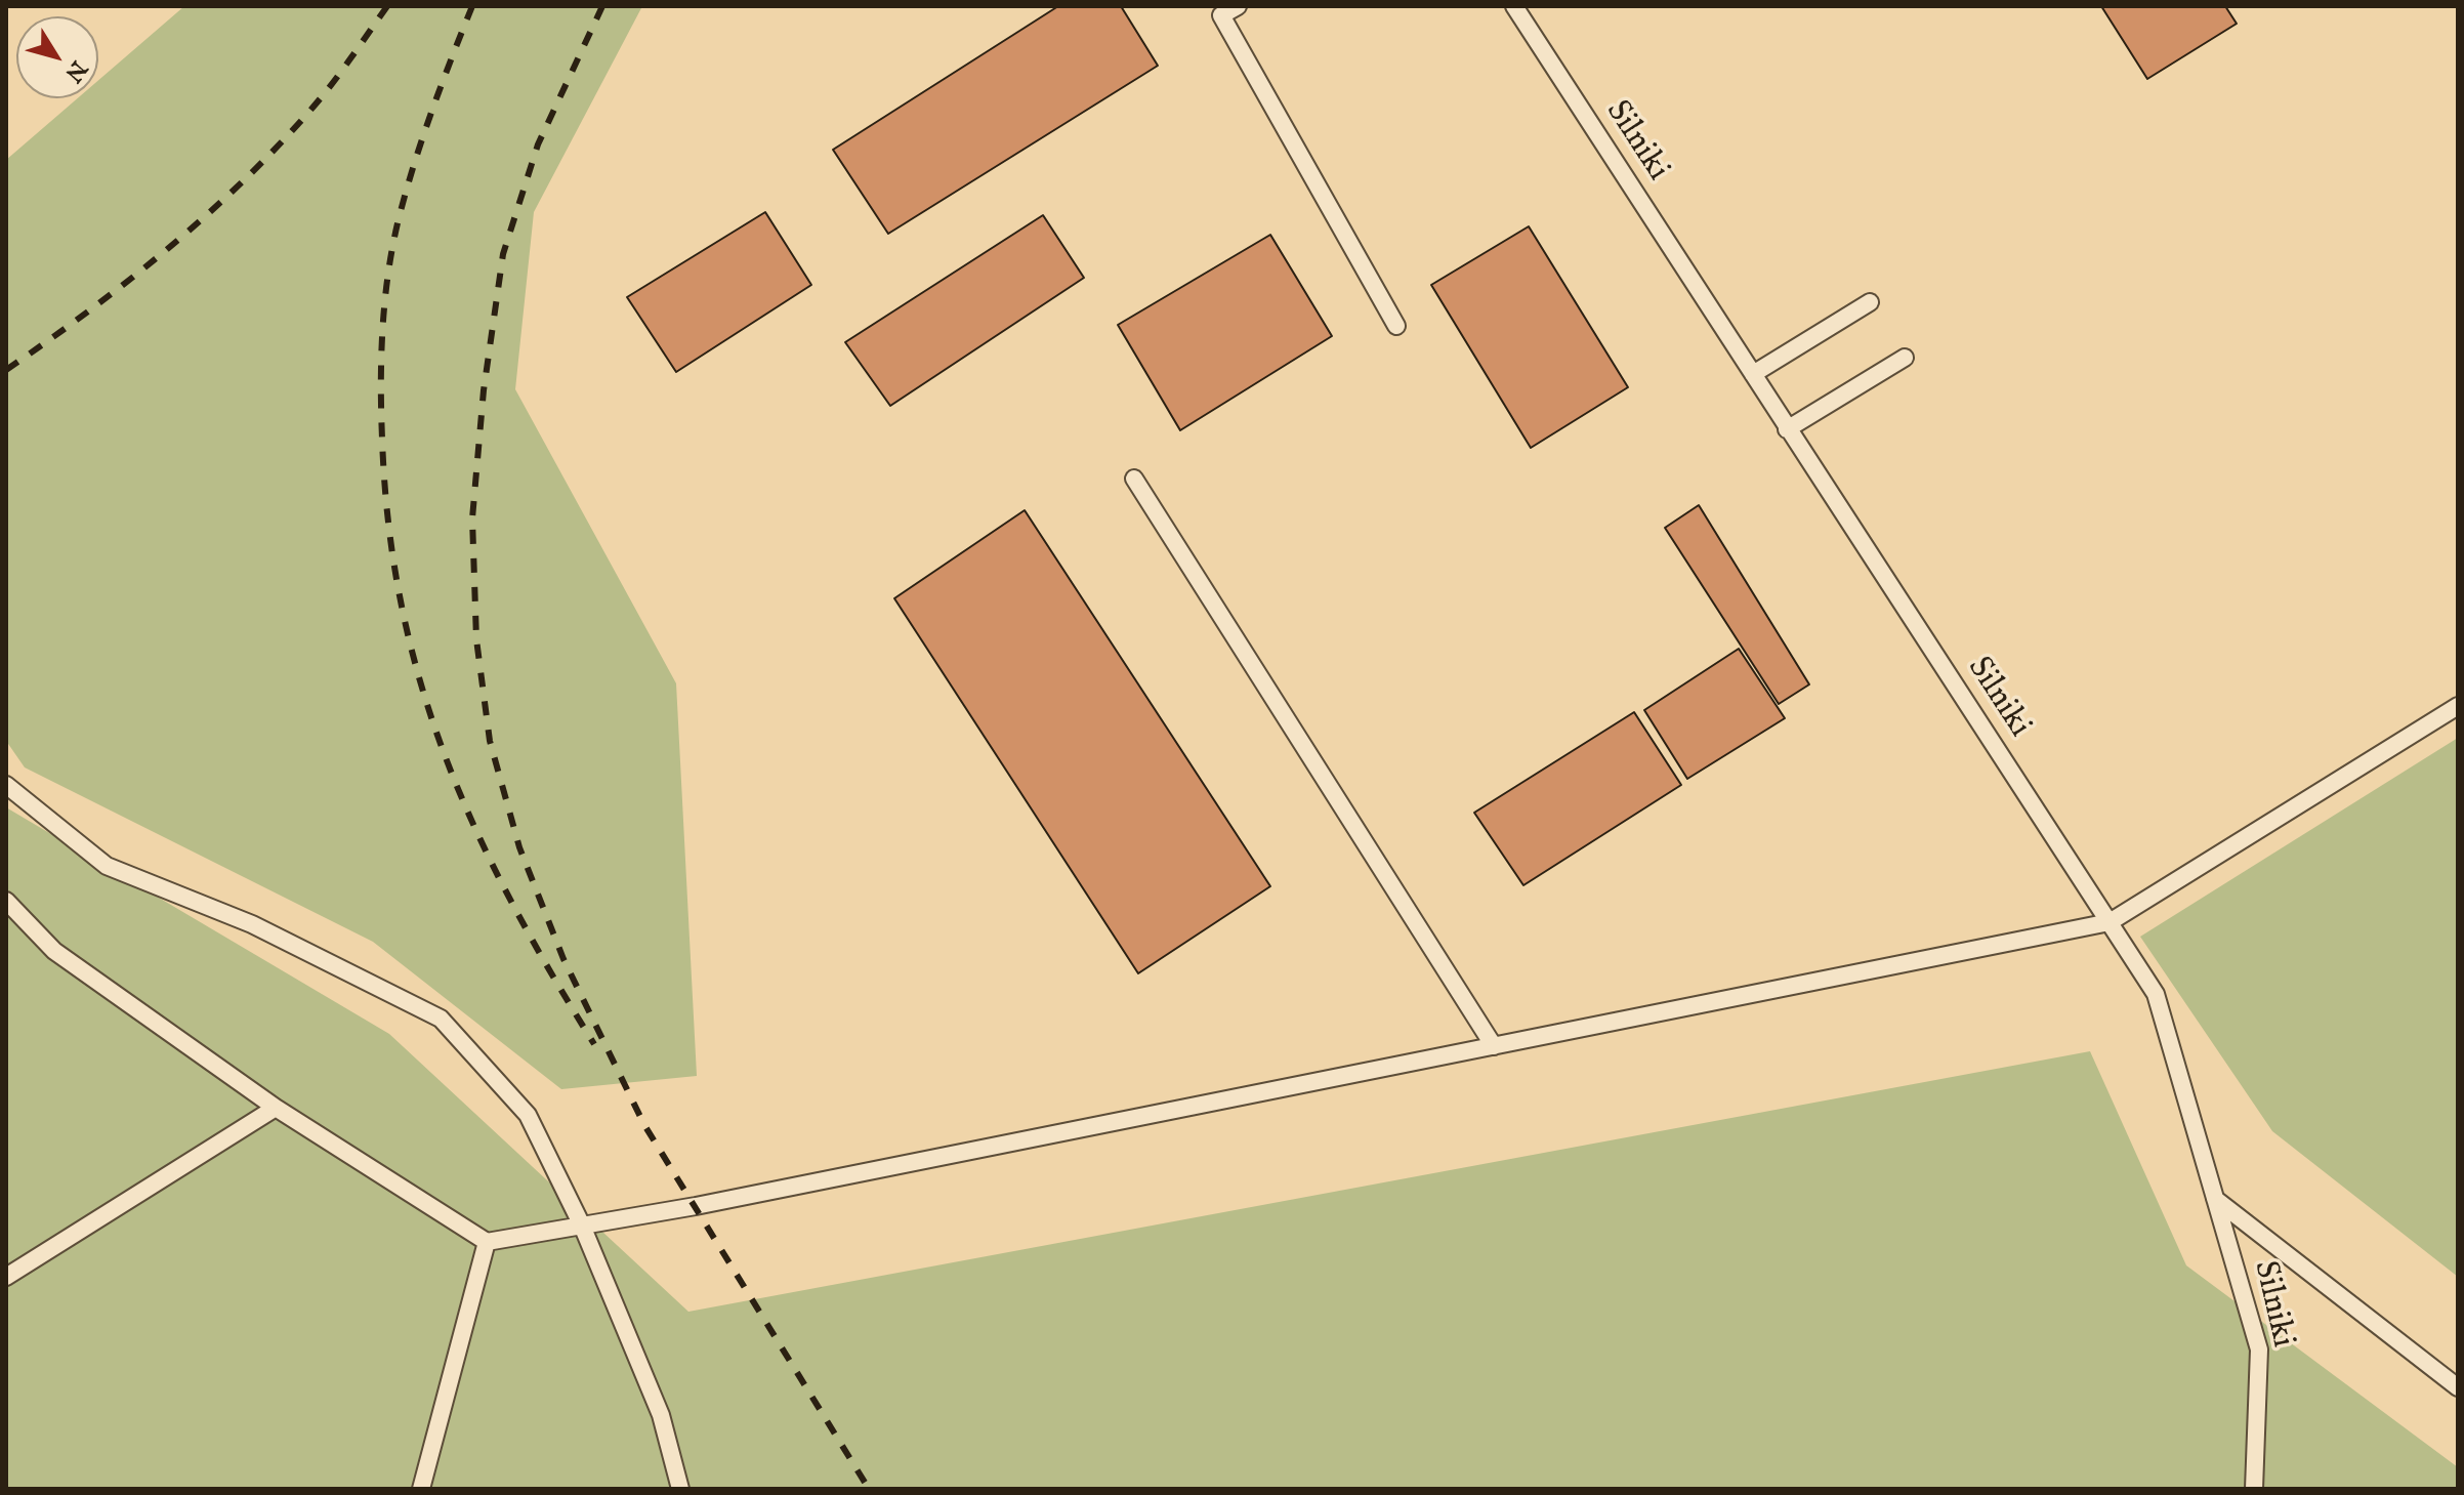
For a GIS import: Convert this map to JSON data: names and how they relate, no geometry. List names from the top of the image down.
{
  "streets": {
    "lane": ["Silniki"]
  },
  "north": "bottom right"
}
